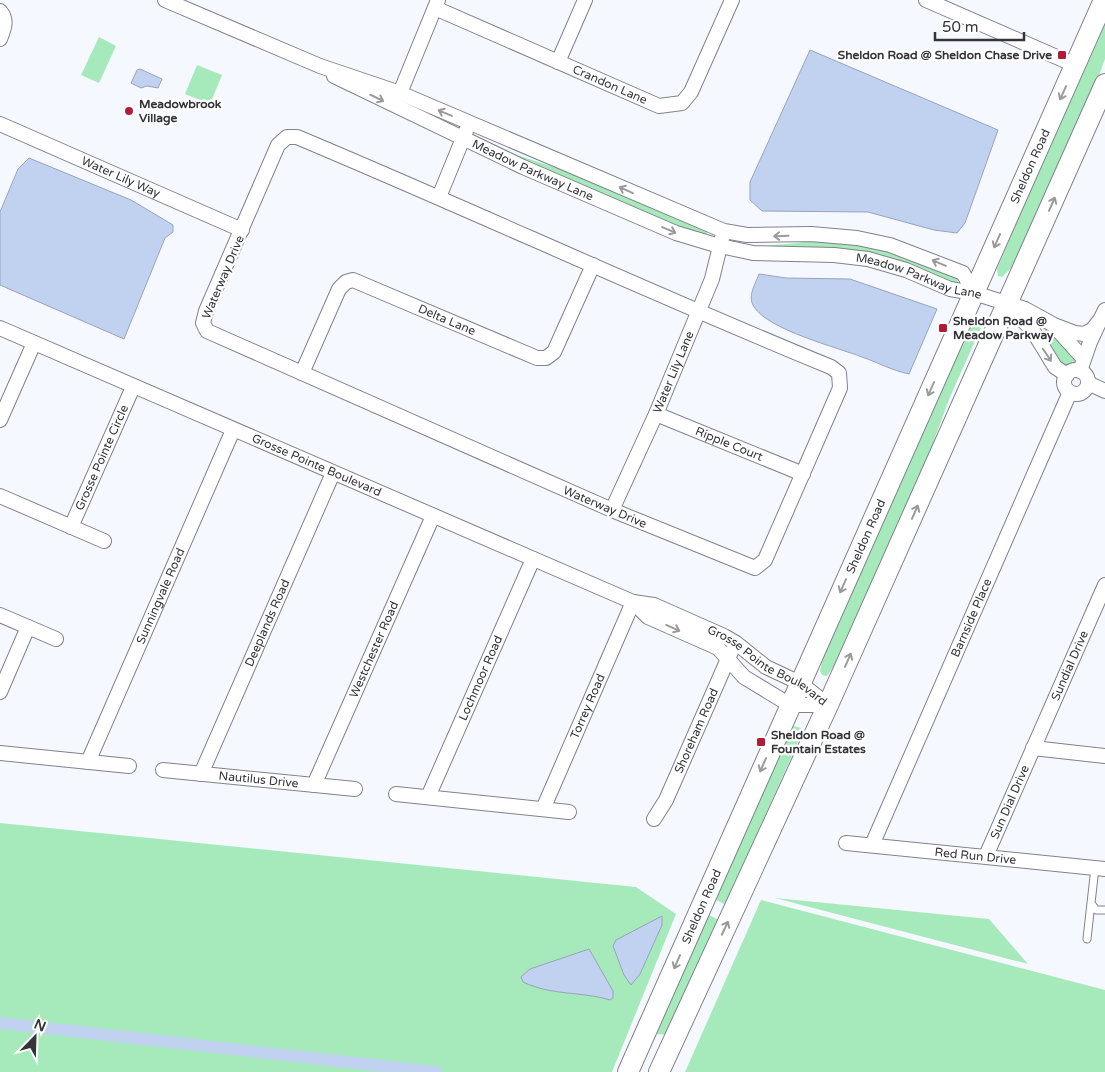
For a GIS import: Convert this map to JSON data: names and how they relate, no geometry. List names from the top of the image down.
{
  "streets": {
    "main road": ["Sheldon Road"],
    "street": [
      "Crandon Lane",
      "Meadow Parkway Lane",
      "Water Lily Way",
      "Waterway Drive",
      "Delta Lane",
      "Water Lily Lane",
      "Ripple Court",
      "Grosse Pointe Circle",
      "Grosse Pointe Boulevard",
      "Sunningvale Road",
      "Barnside Place",
      "Deeplands Road",
      "Westchester Road",
      "Sundial Drive",
      "Lochmoor Road",
      "Torrey Road",
      "Shoreham Road",
      "Nautilus Drive",
      "Sun Dial Drive",
      "Red Run Drive"
    ]
  },
  "crossings": [
    ["Sheldon Road", "Meadow Parkway Lane"],
    ["Sheldon Road", "Grosse Pointe Boulevard"],
    ["Meadow Parkway Lane", "Water Lily Lane"],
    ["Water Lily Way", "Waterway Drive"],
    ["Waterway Drive", "Delta Lane"],
    ["Waterway Drive", "Water Lily Lane"],
    ["Waterway Drive", "Ripple Court"],
    ["Water Lily Lane", "Ripple Court"],
    ["Grosse Pointe Circle", "Grosse Pointe Boulevard"],
    ["Grosse Pointe Boulevard", "Sunningvale Road"],
    ["Grosse Pointe Boulevard", "Deeplands Road"],
    ["Grosse Pointe Boulevard", "Westchester Road"],
    ["Grosse Pointe Boulevard", "Lochmoor Road"],
    ["Grosse Pointe Boulevard", "Torrey Road"],
    ["Grosse Pointe Boulevard", "Shoreham Road"],
    ["Barnside Place", "Red Run Drive"],
    ["Deeplands Road", "Nautilus Drive"],
    ["Westchester Road", "Nautilus Drive"],
    ["Sundial Drive", "Sun Dial Drive"],
    ["Sun Dial Drive", "Red Run Drive"]
  ],
  "places": {
    "transit": ["Sheldon Road @ Sheldon Chase Drive", "Sheldon Road @ Meadow Parkway", "Sheldon Road @ Fountain Estates"],
    "other": ["Meadowbrook Village"]
  },
  "scale_bar": "50 m",
  "north": "top right"
}
